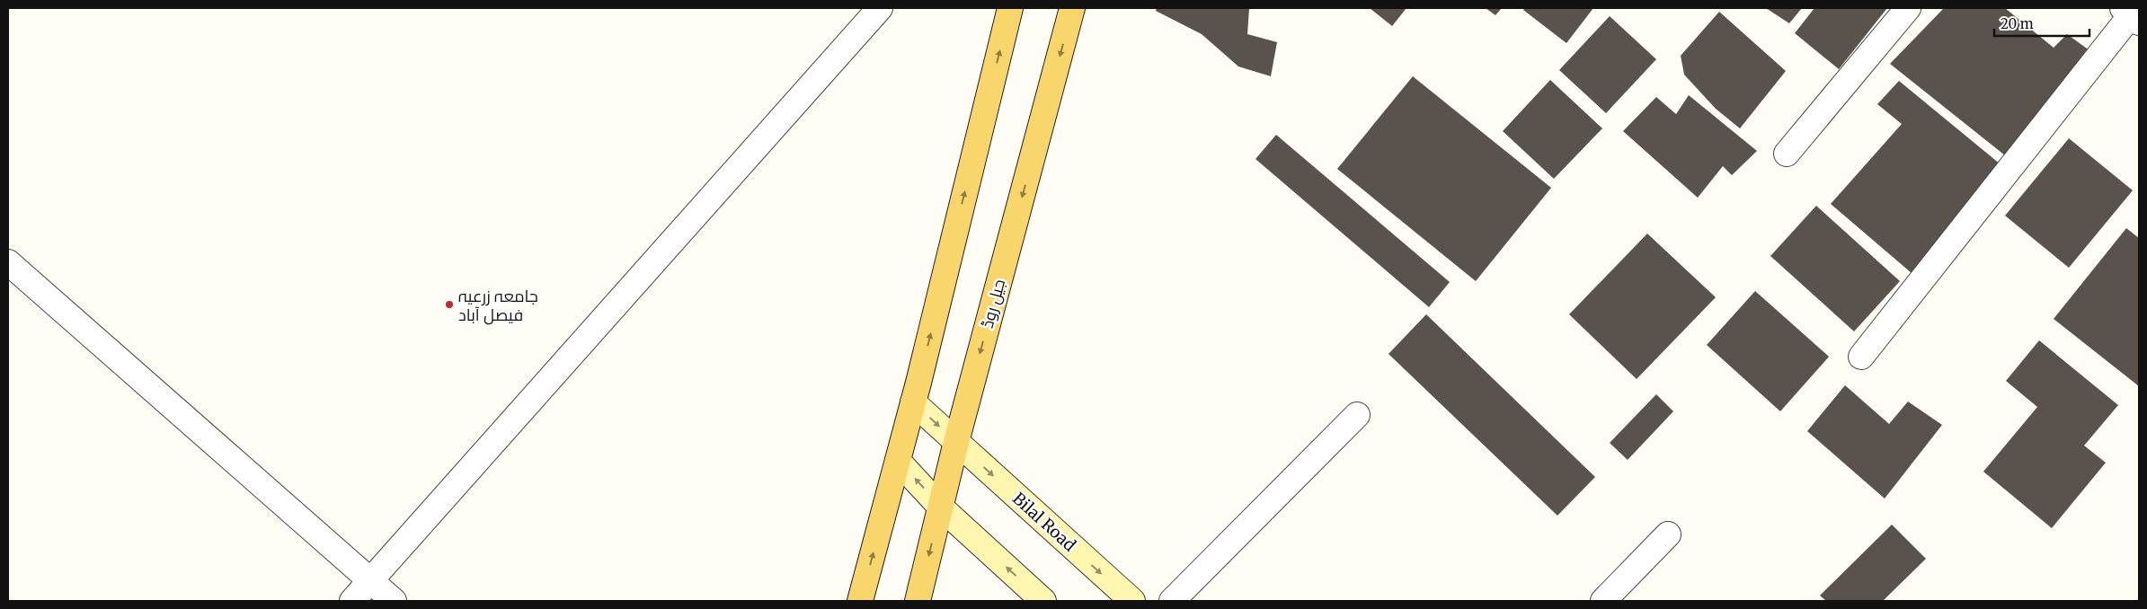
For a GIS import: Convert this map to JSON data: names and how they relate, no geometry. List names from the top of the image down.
{
  "streets": {
    "main road": ["جیل روڈ", "Bilal Road"]
  },
  "crossings": [
    ["جیل روڈ", "Bilal Road"]
  ],
  "places": ["جامعہ زرعیہ فیصل آباد"],
  "scale_bar": "20 m"
}
